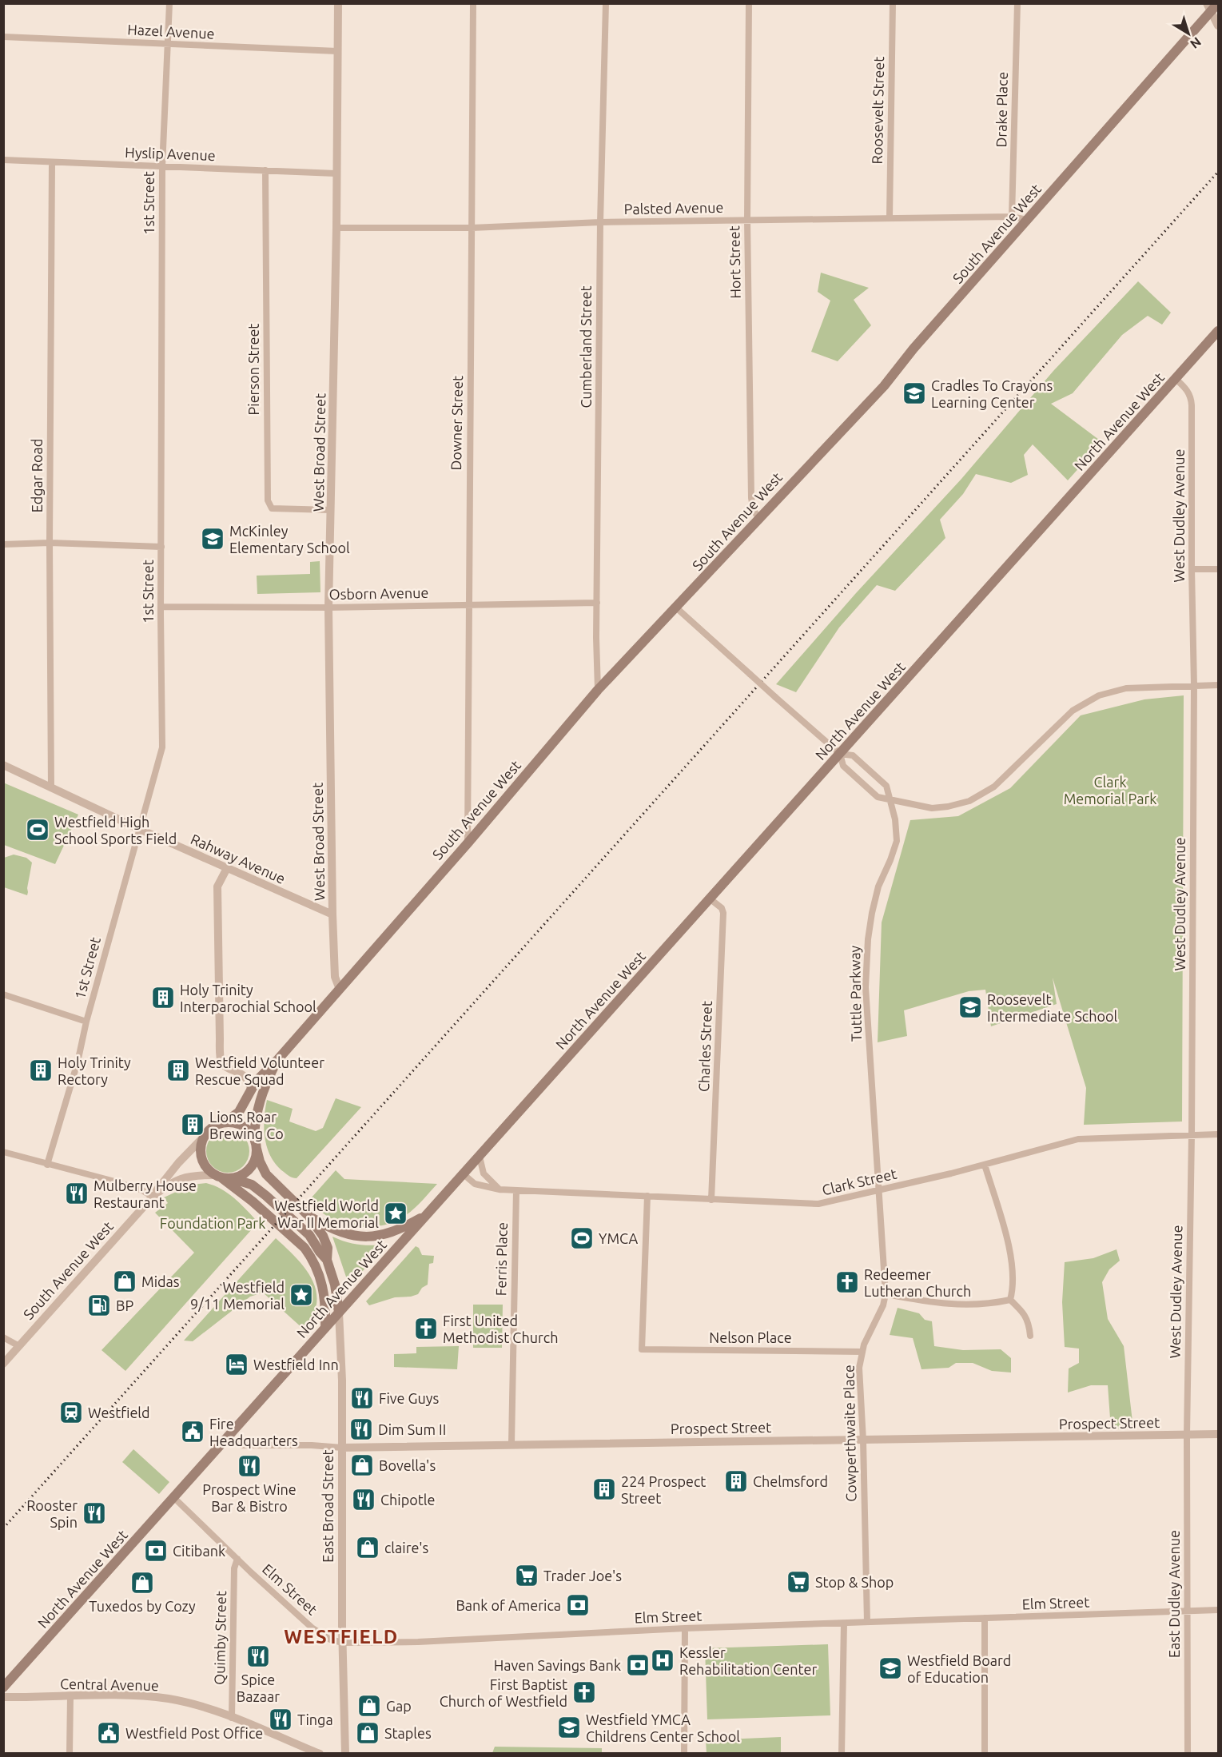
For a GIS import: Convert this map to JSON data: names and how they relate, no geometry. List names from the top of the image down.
{
  "streets": {
    "main road": ["South Avenue West", "North Avenue West", "East Broad Street"],
    "street": [
      "Hazel Avenue",
      "Drake Place",
      "Roosevelt Street",
      "Hyslip Avenue",
      "1st Street",
      "Palsted Avenue",
      "Hort Street",
      "Cumberland Street",
      "Pierson Street",
      "Downer Street",
      "West Broad Street",
      "Edgar Road",
      "West Dudley Avenue",
      "Osborn Avenue",
      "Rahway Avenue",
      "Tuttle Parkway",
      "Charles Street",
      "Clark Street",
      "Ferris Place",
      "Nelson Place",
      "Prospect Street",
      "Cowperthwaite Place",
      "Elm Street",
      "East Dudley Avenue",
      "Quimby Street",
      "Central Avenue"
    ]
  },
  "crossings": [
    ["Hazel Avenue", "1st Street"],
    ["Hazel Avenue", "West Broad Street"],
    ["Drake Place", "Palsted Avenue"],
    ["Roosevelt Street", "Palsted Avenue"],
    ["Hyslip Avenue", "1st Street"],
    ["Hyslip Avenue", "Pierson Street"],
    ["Hyslip Avenue", "West Broad Street"],
    ["Hyslip Avenue", "Edgar Road"],
    ["1st Street", "Osborn Avenue"],
    ["1st Street", "Rahway Avenue"],
    ["Palsted Avenue", "South Avenue West"],
    ["Palsted Avenue", "Hort Street"],
    ["Palsted Avenue", "Cumberland Street"],
    ["Palsted Avenue", "Downer Street"],
    ["Palsted Avenue", "West Broad Street"],
    ["South Avenue West", "Hort Street"],
    ["South Avenue West", "Cumberland Street"],
    ["South Avenue West", "Downer Street"],
    ["South Avenue West", "West Broad Street"],
    ["South Avenue West", "Tuttle Parkway"],
    ["South Avenue West", "East Broad Street"],
    ["Cumberland Street", "Osborn Avenue"],
    ["Pierson Street", "West Broad Street"],
    ["North Avenue West", "West Dudley Avenue"],
    ["North Avenue West", "Tuttle Parkway"],
    ["North Avenue West", "Charles Street"],
    ["North Avenue West", "Clark Street"],
    ["North Avenue West", "Prospect Street"],
    ["North Avenue West", "East Broad Street"],
    ["North Avenue West", "Elm Street"],
    ["Downer Street", "Osborn Avenue"],
    ["West Broad Street", "Osborn Avenue"],
    ["West Broad Street", "Rahway Avenue"],
    ["Edgar Road", "Rahway Avenue"],
    ["West Dudley Avenue", "Tuttle Parkway"],
    ["West Dudley Avenue", "Clark Street"],
    ["West Dudley Avenue", "Prospect Street"],
    ["West Dudley Avenue", "East Dudley Avenue"],
    ["Tuttle Parkway", "Clark Street"],
    ["Tuttle Parkway", "Cowperthwaite Place"],
    ["Charles Street", "Clark Street"],
    ["Clark Street", "Ferris Place"],
    ["Clark Street", "Nelson Place"],
    ["Clark Street", "Cowperthwaite Place"],
    ["Ferris Place", "Prospect Street"],
    ["Nelson Place", "Cowperthwaite Place"],
    ["Prospect Street", "Cowperthwaite Place"],
    ["Prospect Street", "East Broad Street"],
    ["Prospect Street", "East Dudley Avenue"],
    ["Cowperthwaite Place", "Elm Street"],
    ["East Broad Street", "Elm Street"],
    ["Elm Street", "East Dudley Avenue"],
    ["Elm Street", "Quimby Street"],
    ["Quimby Street", "Central Avenue"]
  ],
  "districts": ["WESTFIELD"],
  "parks": ["Clark Memorial Park", "Foundation Park"],
  "places": {
    "school or university": [
      "Cradles To Crayons Learning Center",
      "McKinley Elementary School",
      "Roosevelt Intermediate School",
      "Westfield Board of Education",
      "Westfield YMCA Childrens Center School"
    ],
    "sports": ["Westfield High School Sports Field", "YMCA"],
    "building": [
      "Holy Trinity Interparochial School",
      "Holy Trinity Rectory",
      "Westfield Volunteer Rescue Squad",
      "Lions Roar Brewing Co",
      "Chelmsford",
      "224 Prospect Street"
    ],
    "restaurant": [
      "Mulberry House Restaurant",
      "Five Guys",
      "Dim Sum II",
      "Prospect Wine Bar & Bistro",
      "Chipotle",
      "Rooster Spin",
      "Spice Bazaar",
      "Tinga"
    ],
    "place": ["Westfield World War II Memorial", "Westfield 9/11 Memorial"],
    "shop": [
      "Midas",
      "Bovella's",
      "claire's",
      "Tuxedos by Cozy",
      "Gap",
      "Staples"
    ],
    "church": ["Redeemer Lutheran Church", "First United Methodist Church", "First Baptist Church of Westfield"],
    "fuel station": ["BP"],
    "hotel": ["Westfield Inn"],
    "station": ["Westfield"],
    "public building": ["Fire Headquarters", "Westfield Post Office"],
    "bank": ["Citibank", "Bank of America", "Haven Savings Bank"],
    "supermarket": ["Trader Joe's", "Stop & Shop"],
    "hospital": ["Kessler Rehabilitation Center"]
  },
  "north": "bottom right"
}
